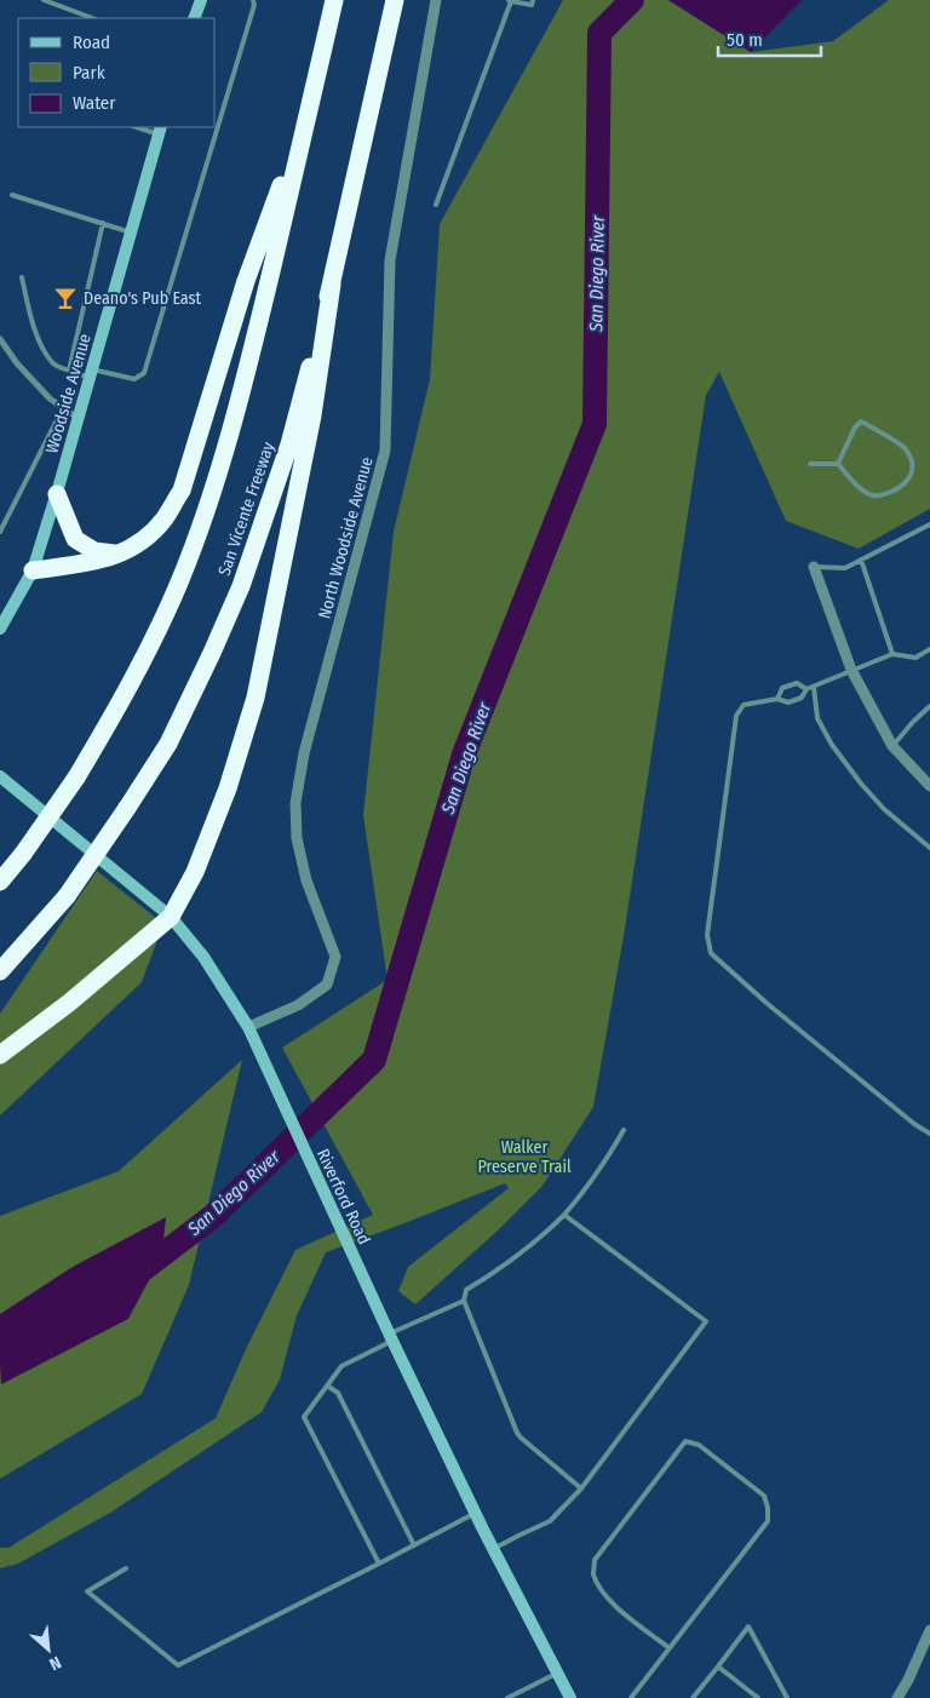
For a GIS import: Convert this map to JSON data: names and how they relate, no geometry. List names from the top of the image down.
{
  "streets": {
    "highway": ["San Vicente Freeway"],
    "main road": ["Woodside Avenue", "Riverford Road"],
    "street": ["North Woodside Avenue"]
  },
  "crossings": [
    ["North Woodside Avenue", "Riverford Road"]
  ],
  "water": ["San Diego River"],
  "parks": ["Walker Preserve Trail"],
  "places": {
    "bar": ["Deano's Pub East"]
  },
  "legend": ["Road", "Park", "Water"],
  "scale_bar": "50 m",
  "north": "bottom right"
}
